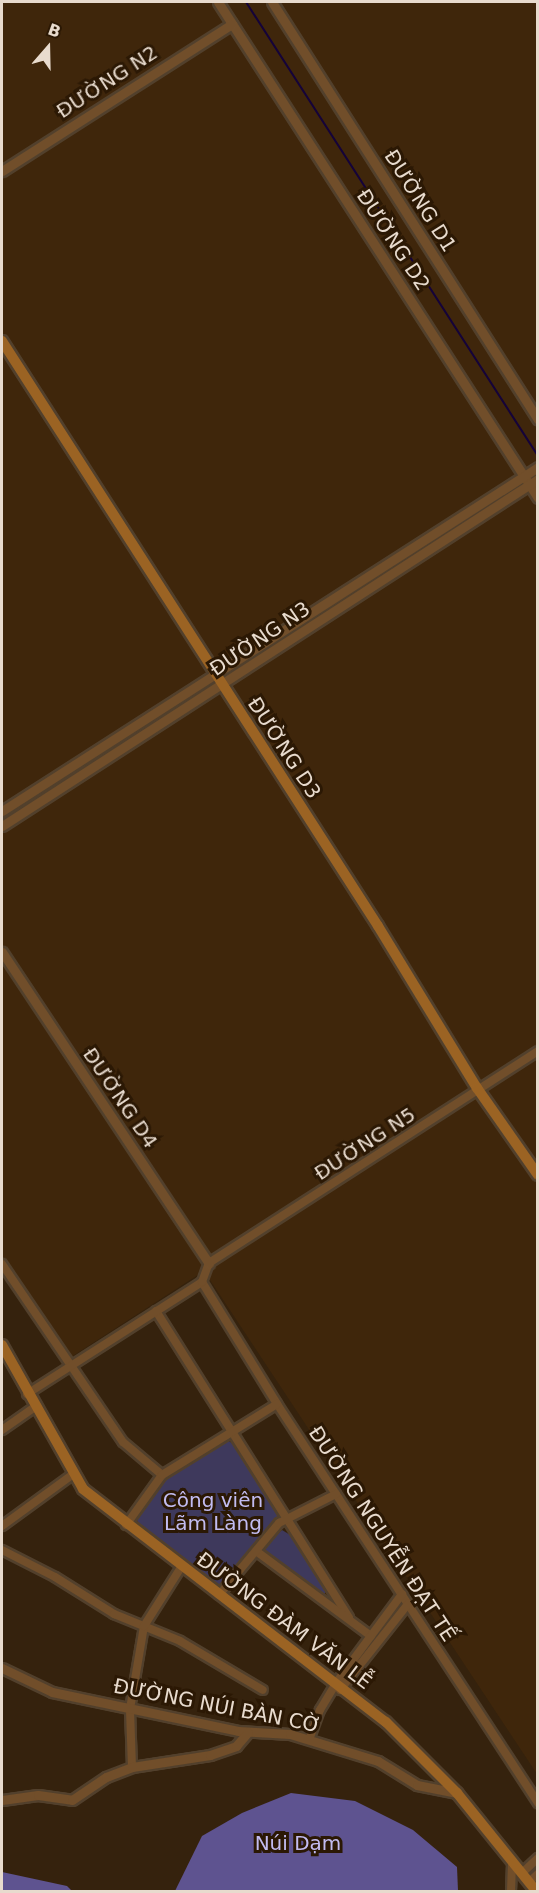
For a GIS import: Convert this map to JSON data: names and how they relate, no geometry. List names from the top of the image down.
{
  "streets": {
    "main road": ["ĐƯỜNG D3", "ĐƯỜNG ĐÀM VĂN LỄ"],
    "street": [
      "ĐƯỜNG N2",
      "ĐƯỜNG D1",
      "ĐƯỜNG D2",
      "ĐƯỜNG N3",
      "ĐƯỜNG D4",
      "ĐƯỜNG N5",
      "ĐƯỜNG NGUYỄN ĐẠT TẾ",
      "ĐƯỜNG NÚI BÀN CỜ"
    ]
  },
  "crossings": [
    ["ĐƯỜNG N2", "ĐƯỜNG D2"],
    ["ĐƯỜNG D2", "ĐƯỜNG N3"],
    ["ĐƯỜNG N3", "ĐƯỜNG D3"],
    ["ĐƯỜNG D3", "ĐƯỜNG N5"],
    ["ĐƯỜNG D4", "ĐƯỜNG N5"],
    ["ĐƯỜNG ĐÀM VĂN LỄ", "ĐƯỜNG NÚI BÀN CỜ"]
  ],
  "parks": ["Công viên Lãm Làng", "Núi Dạm"],
  "north": "top"
}
